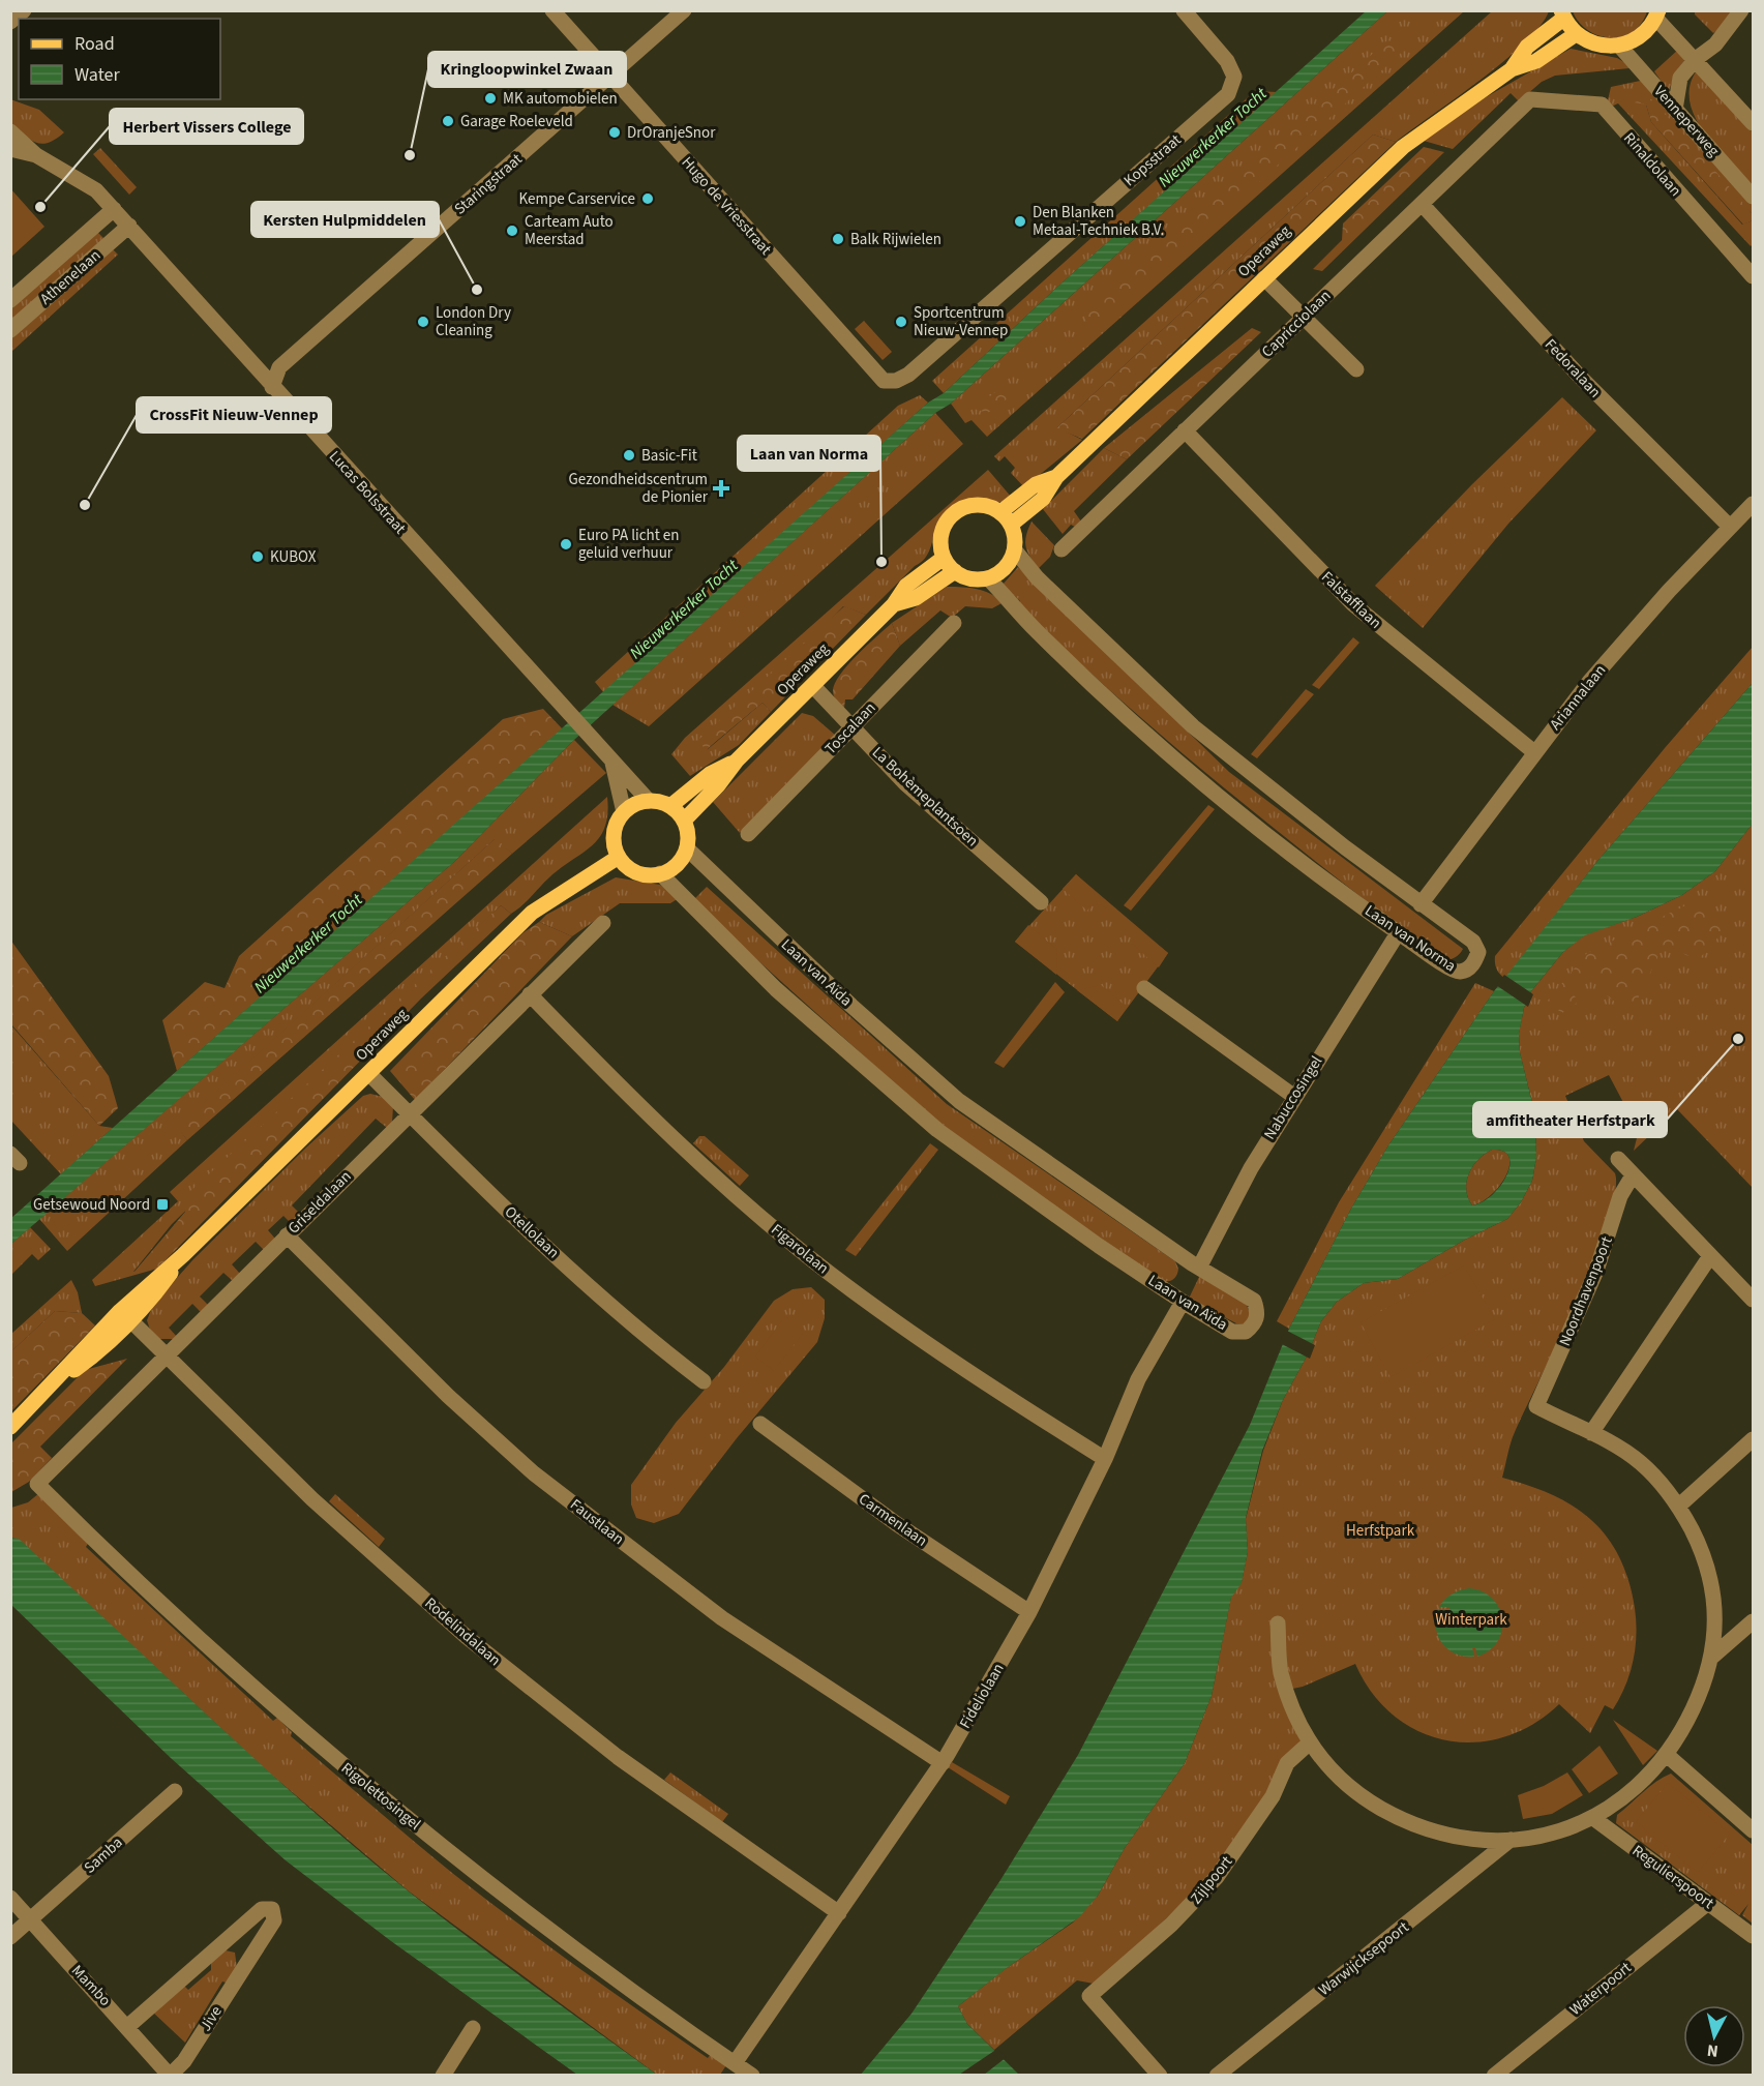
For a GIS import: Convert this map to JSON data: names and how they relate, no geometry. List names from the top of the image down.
{
  "streets": {
    "main road": ["Operaweg"],
    "street": [
      "Venneperweg",
      "Kopsstraat",
      "Rinaldolaan",
      "Staringstraat",
      "Hugo de Vriesstraat",
      "Athenelaan",
      "Capricciolaan",
      "Fedoralaan",
      "Lucas Bolsstraat",
      "Falstafflaan",
      "Ariannalaan",
      "Toscalaan",
      "La Bohèmeplantsoen",
      "Laan van Norma",
      "Laan van Aïda",
      "Nabuccosingel",
      "Griseldalaan",
      "Otellolaan",
      "Figarolaan",
      "Noordhavenpoort",
      "Carmenlaan",
      "Faustlaan",
      "Rodelindalaan",
      "Fideliolaan",
      "Rigolettosingel",
      "Samba",
      "Regulierspoort",
      "Zijlpoort",
      "Warwijcksepoort",
      "Mambo",
      "Waterpoort",
      "Jive"
    ]
  },
  "crossings": [
    ["Kopsstraat", "Hugo de Vriesstraat"],
    ["Rinaldolaan", "Capricciolaan"],
    ["Staringstraat", "Hugo de Vriesstraat"],
    ["Staringstraat", "Lucas Bolsstraat"],
    ["Operaweg", "Lucas Bolsstraat"],
    ["Operaweg", "La Bohèmeplantsoen"],
    ["Operaweg", "Laan van Norma"],
    ["Operaweg", "Laan van Aïda"],
    ["Operaweg", "Otellolaan"],
    ["Operaweg", "Rodelindalaan"],
    ["Athenelaan", "Lucas Bolsstraat"],
    ["Capricciolaan", "Fedoralaan"],
    ["Capricciolaan", "Falstafflaan"],
    ["Fedoralaan", "Ariannalaan"],
    ["Lucas Bolsstraat", "Laan van Aïda"],
    ["Falstafflaan", "Ariannalaan"],
    ["Ariannalaan", "Laan van Norma"],
    ["Toscalaan", "La Bohèmeplantsoen"],
    ["Laan van Norma", "Nabuccosingel"],
    ["Laan van Aïda", "Nabuccosingel"],
    ["Laan van Aïda", "Fideliolaan"],
    ["Griseldalaan", "Otellolaan"],
    ["Griseldalaan", "Figarolaan"],
    ["Griseldalaan", "Faustlaan"],
    ["Griseldalaan", "Rodelindalaan"],
    ["Griseldalaan", "Rigolettosingel"],
    ["Figarolaan", "Fideliolaan"],
    ["Carmenlaan", "Fideliolaan"],
    ["Faustlaan", "Fideliolaan"],
    ["Rodelindalaan", "Fideliolaan"],
    ["Fideliolaan", "Rigolettosingel"],
    ["Samba", "Mambo"],
    ["Regulierspoort", "Waterpoort"],
    ["Mambo", "Jive"]
  ],
  "water": ["Nieuwerkerker Tocht"],
  "parks": ["Herfstpark", "Winterpark"],
  "places": {
    "other": [
      "MK automobielen",
      "Garage Roeleveld",
      "DrOranjeSnor",
      "Kringloopwinkel Zwaan",
      "Kempe Carservice",
      "Herbert Vissers College",
      "Den Blanken Metaal-Techniek B.V.",
      "Carteam Auto Meerstad",
      "Balk Rijwielen",
      "Kersten Hulpmiddelen",
      "London Dry Cleaning",
      "Sportcentrum Nieuw-Vennep",
      "Basic-Fit",
      "CrossFit Nieuw-Vennep",
      "Euro PA licht en geluid verhuur",
      "KUBOX",
      "Laan van Norma",
      "amfitheater Herfstpark"
    ],
    "health": ["Gezondheidscentrum de Pionier"],
    "transit": ["Getsewoud Noord"]
  },
  "legend": ["Road", "Water"],
  "north": "bottom"
}
